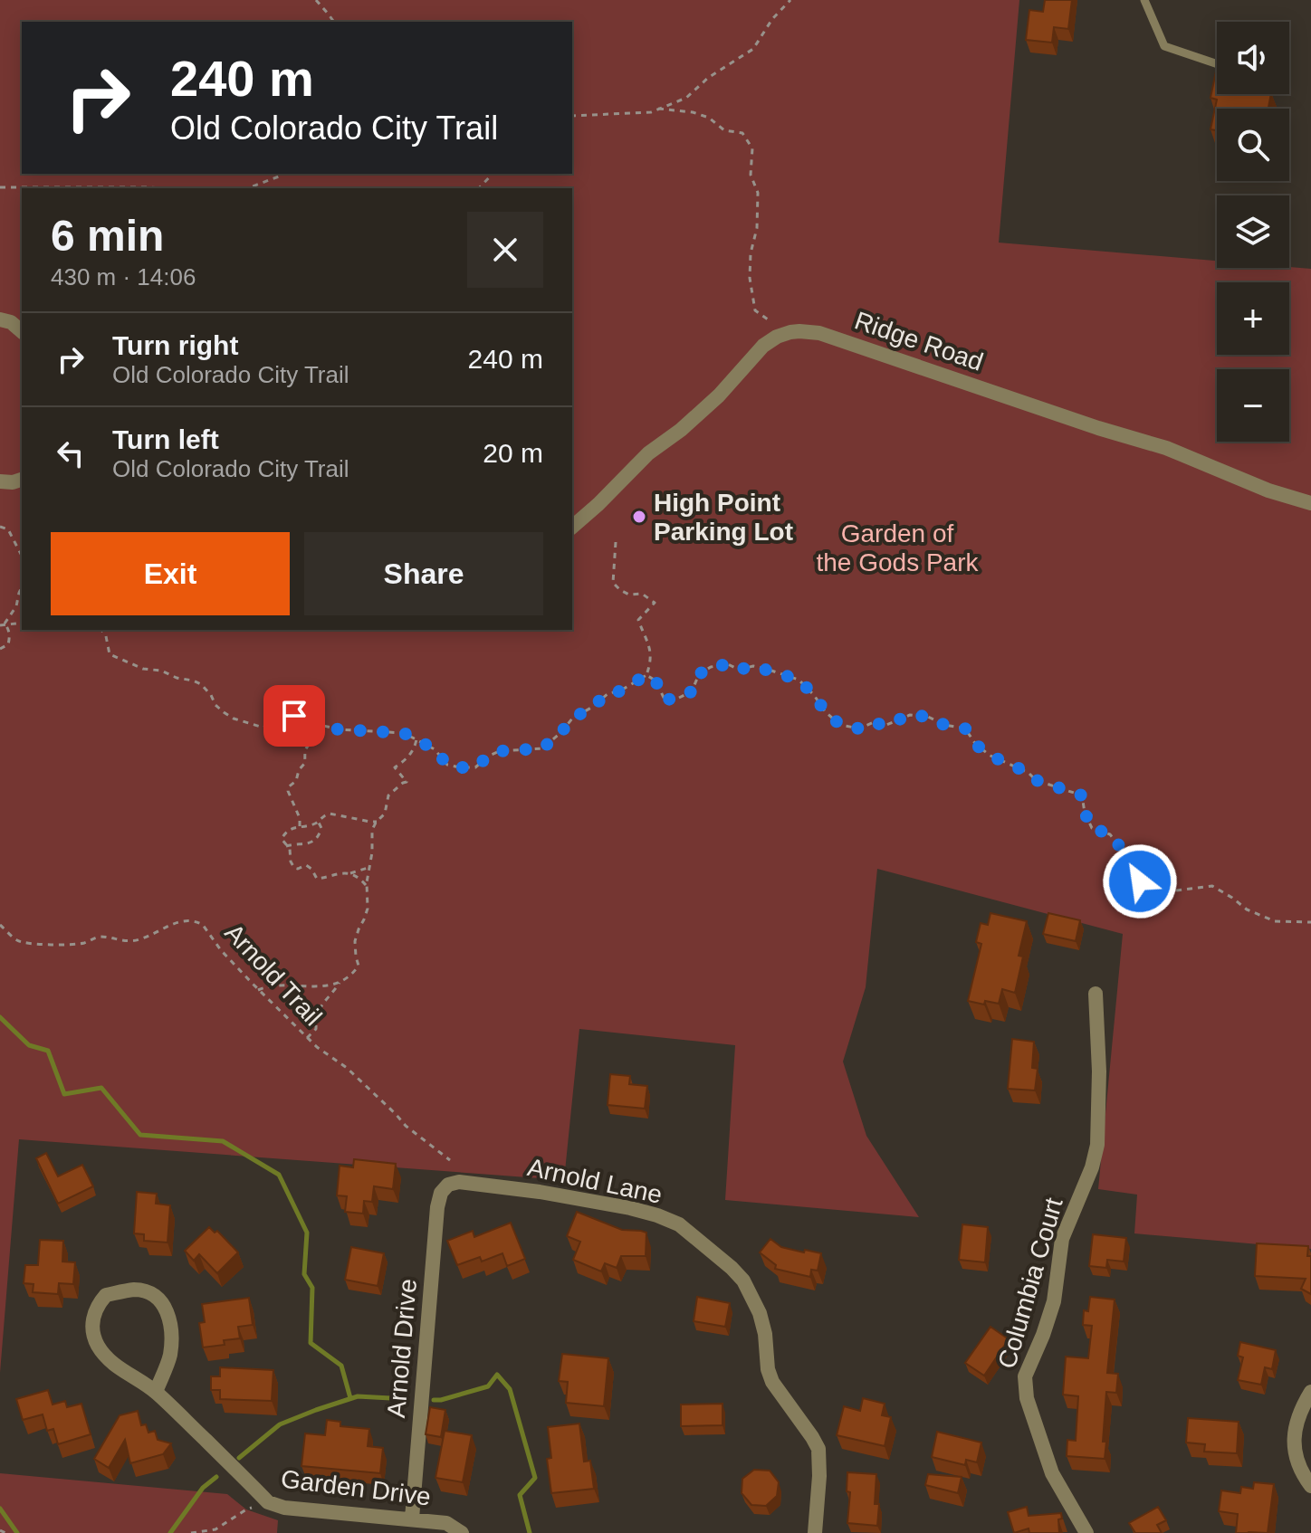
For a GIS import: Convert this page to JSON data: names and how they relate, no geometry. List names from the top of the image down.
{
  "streets": {
    "street": [
      "Ridge Road",
      "Arnold Lane",
      "Columbia Court",
      "Arnold Drive",
      "Garden Drive"
    ],
    "path": ["Arnold Trail"]
  },
  "crossings": [
    ["Arnold Lane", "Arnold Drive"],
    ["Arnold Drive", "Garden Drive"]
  ],
  "parks": ["Garden of the Gods Park"],
  "places": ["High Point Parking Lot"],
  "page": {
    "map_buttons": ["+", "−"],
    "turn": ["240 m", "Old Colorado City Trail"],
    "heading": ["6 min", "430 m · 14:06"],
    "list": [
      {
        "name": "Turn right",
        "note": "Old Colorado City Trail",
        "value": "240 m"
      },
      {
        "name": "Turn left",
        "note": "Old Colorado City Trail",
        "value": "20 m"
      }
    ],
    "buttons": ["Exit", "Share"]
  }
}
